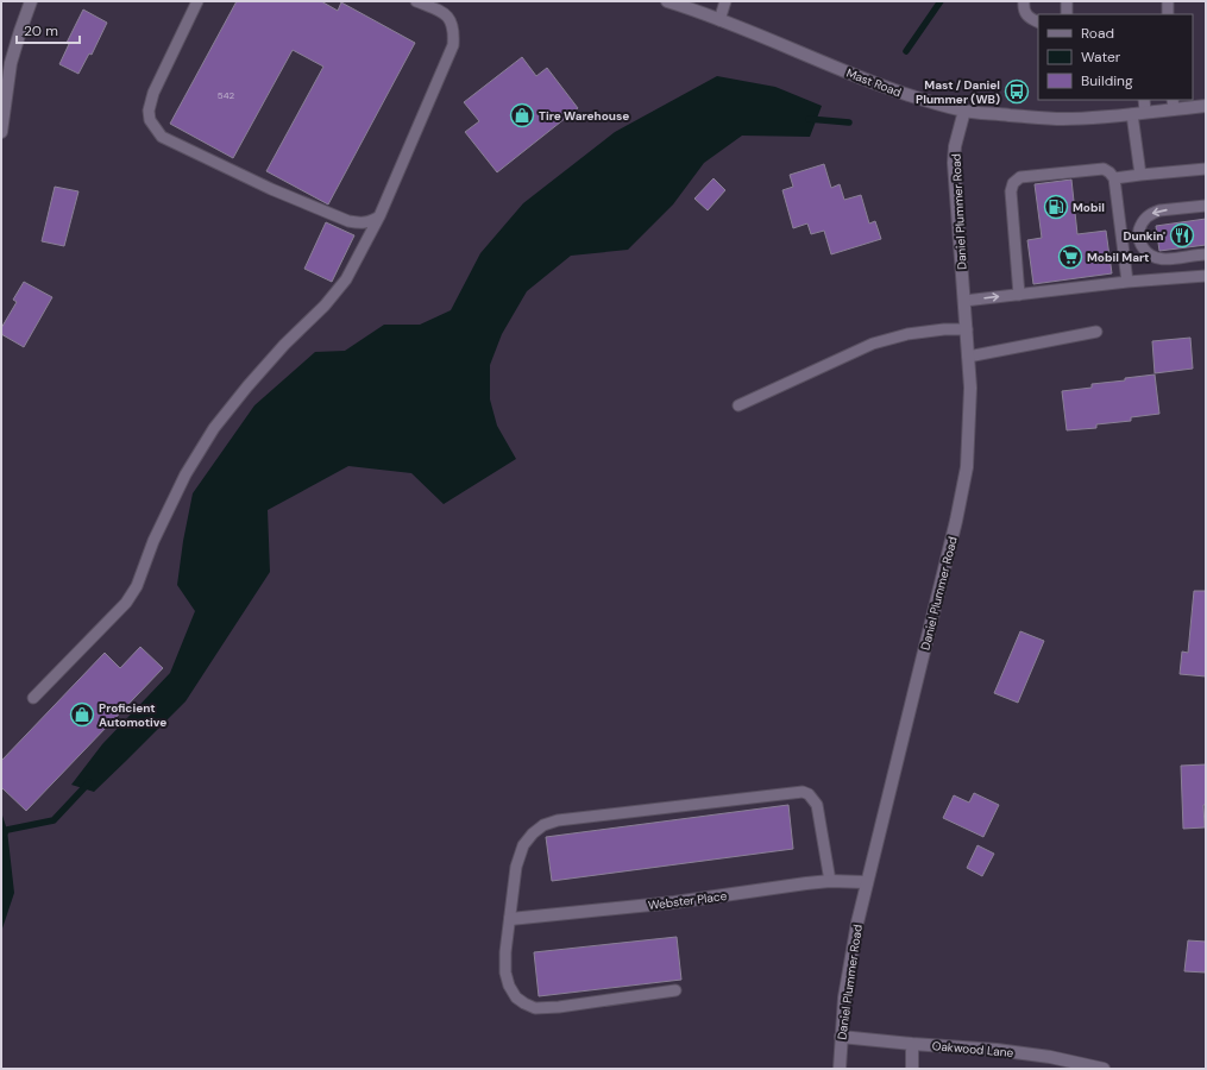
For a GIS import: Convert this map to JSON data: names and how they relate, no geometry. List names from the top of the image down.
{
  "streets": {
    "street": [
      "Mast Road",
      "Daniel Plummer Road",
      "Webster Place",
      "Oakwood Lane"
    ]
  },
  "crossings": [
    ["Mast Road", "Daniel Plummer Road"],
    ["Daniel Plummer Road", "Webster Place"],
    ["Daniel Plummer Road", "Oakwood Lane"]
  ],
  "places": {
    "bus stop": ["Mast / Daniel Plummer (WB)"],
    "shop": ["Tire Warehouse", "Proficient Automotive"],
    "fuel station": ["Mobil"],
    "restaurant": ["Dunkin'"],
    "supermarket": ["Mobil Mart"]
  },
  "house_numbers": ["542"],
  "legend": ["Road", "Water", "Building"],
  "scale_bar": "20 m"
}
